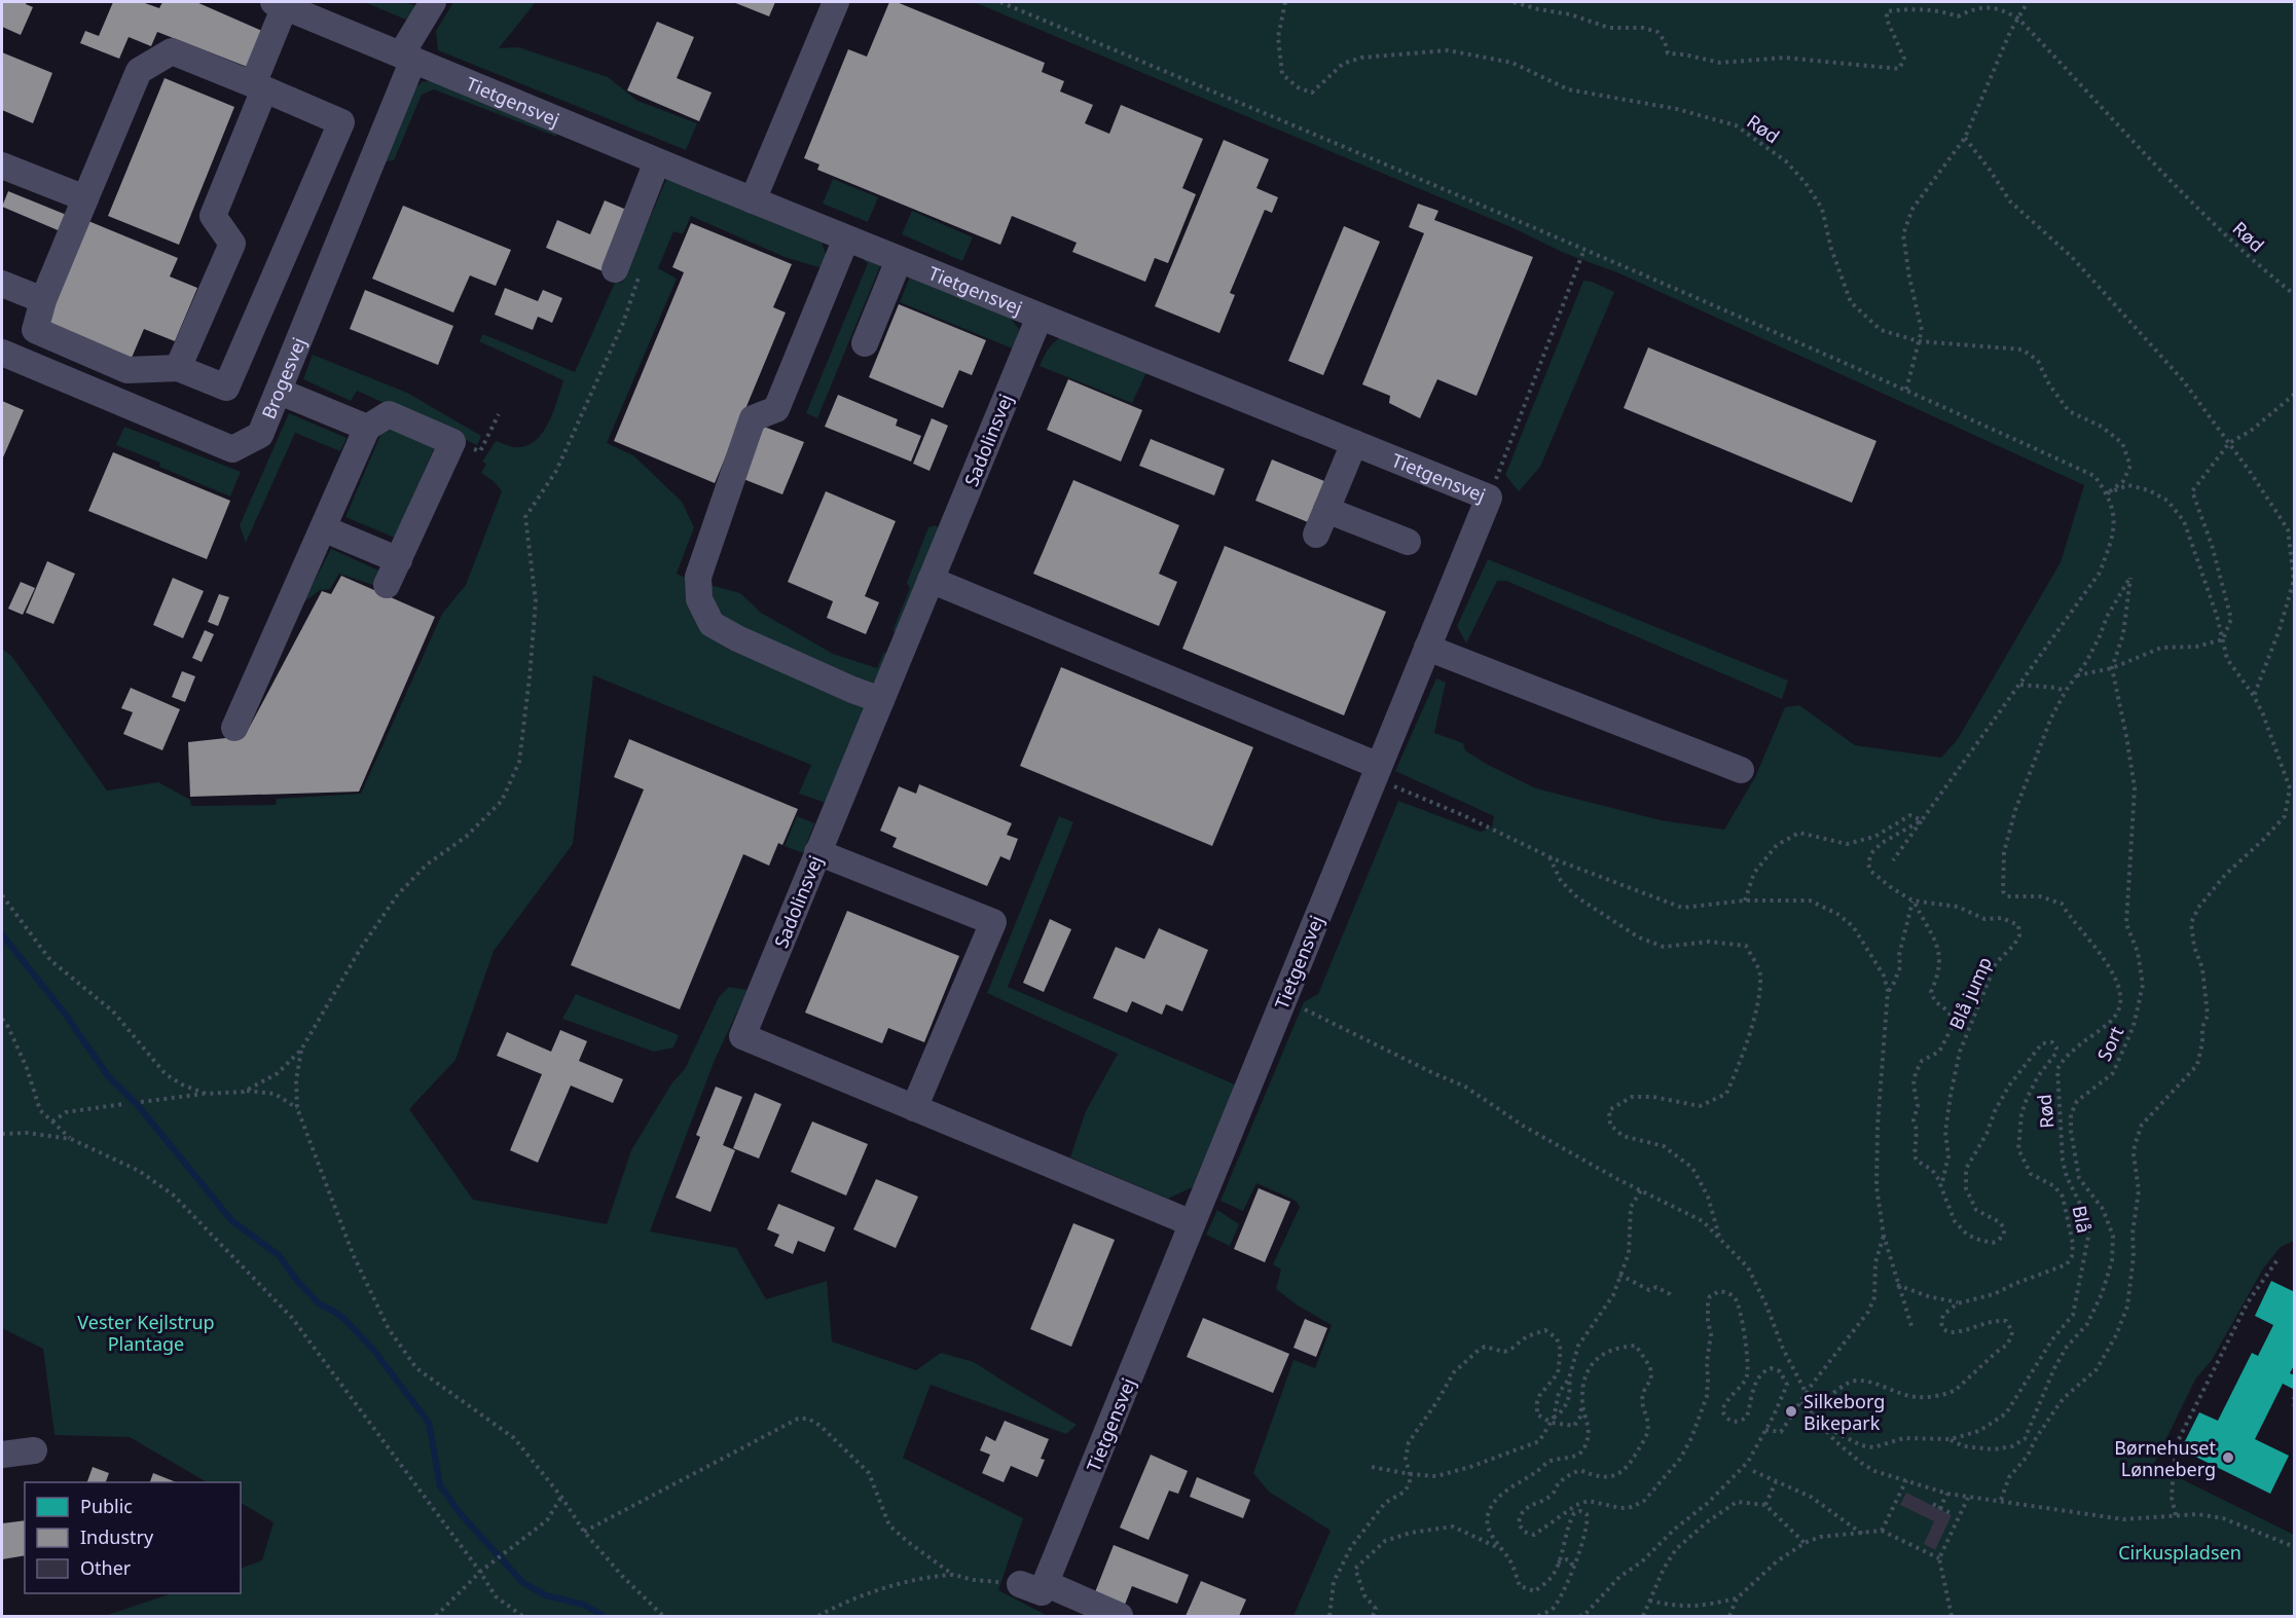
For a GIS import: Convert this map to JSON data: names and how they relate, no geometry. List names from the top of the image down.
{
  "streets": {
    "street": ["Tietgensvej", "Brogesvej", "Sadolinsvej"],
    "path": [
      "Rød",
      "Blå jump",
      "Sort",
      "Blå"
    ]
  },
  "crossings": [
    ["Tietgensvej", "Brogesvej"],
    ["Tietgensvej", "Sadolinsvej"],
    ["Rød", "Sort"],
    ["Blå jump", "Blå"]
  ],
  "parks": ["Vester Kejlstrup Plantage", "Cirkuspladsen"],
  "places": ["Silkeborg Bikepark", "Børnehuset Lønneberg"],
  "legend": ["Public", "Industry", "Other"]
}
